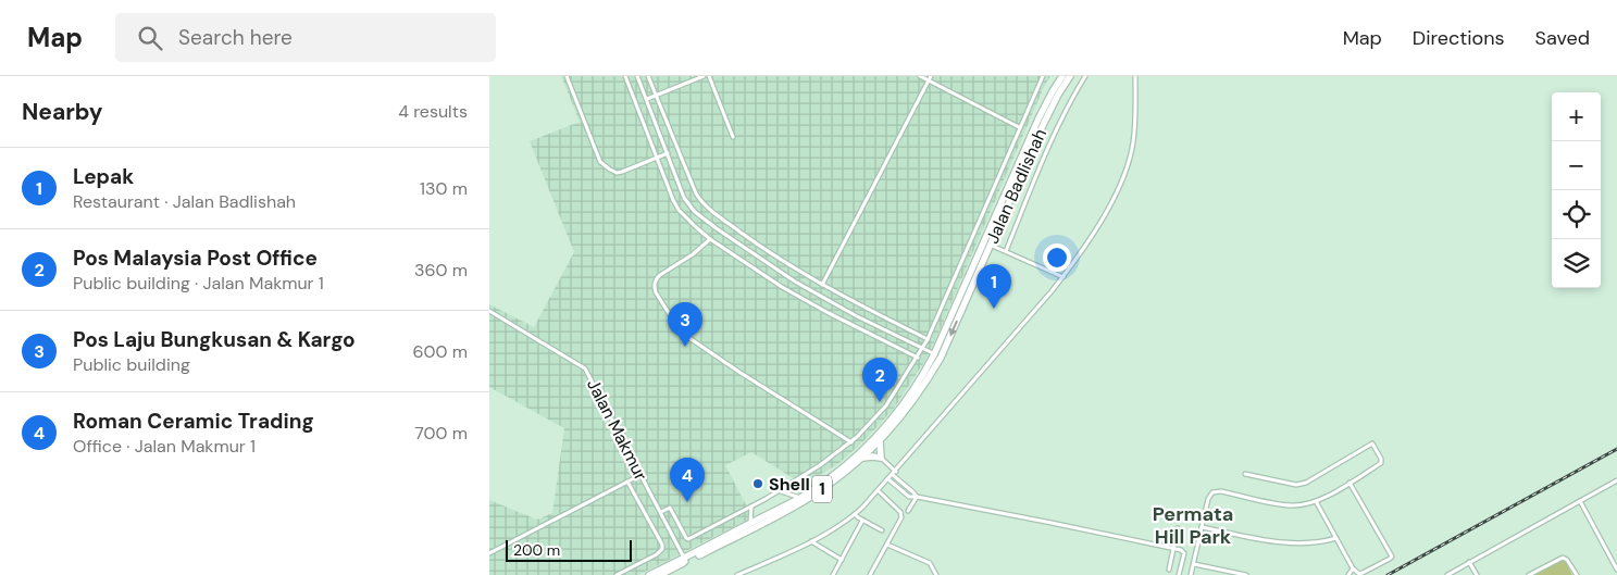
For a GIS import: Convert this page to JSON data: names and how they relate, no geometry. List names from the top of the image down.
{
  "streets": {
    "main road": ["Jalan Badlishah", "1"],
    "street": ["Jalan Makmur"]
  },
  "crossings": [
    ["Jalan Badlishah", "1"],
    ["Jalan Makmur", "1"]
  ],
  "districts": ["Permata Hill Park"],
  "places": ["Shell"],
  "scale_bar": "200 m",
  "page": {
    "header": "Map",
    "search": "Search here",
    "nav": ["Map", "Directions", "Saved"],
    "heading": ["Nearby", "4 results"],
    "map_buttons": ["+", "−"],
    "list": [
      {
        "mark": "1",
        "name": "Lepak",
        "note": "Restaurant · Jalan Badlishah",
        "value": "130 m"
      },
      {
        "mark": "2",
        "name": "Pos Malaysia Post Office",
        "note": "Public building · Jalan Makmur 1",
        "value": "360 m"
      },
      {
        "mark": "3",
        "name": "Pos Laju Bungkusan & Kargo",
        "note": "Public building",
        "value": "600 m"
      },
      {
        "mark": "4",
        "name": "Roman Ceramic Trading",
        "note": "Office · Jalan Makmur 1",
        "value": "700 m"
      }
    ],
    "pins": [
      "1",
      "3",
      "2",
      "4"
    ],
    "scale": "200 m"
  }
}
